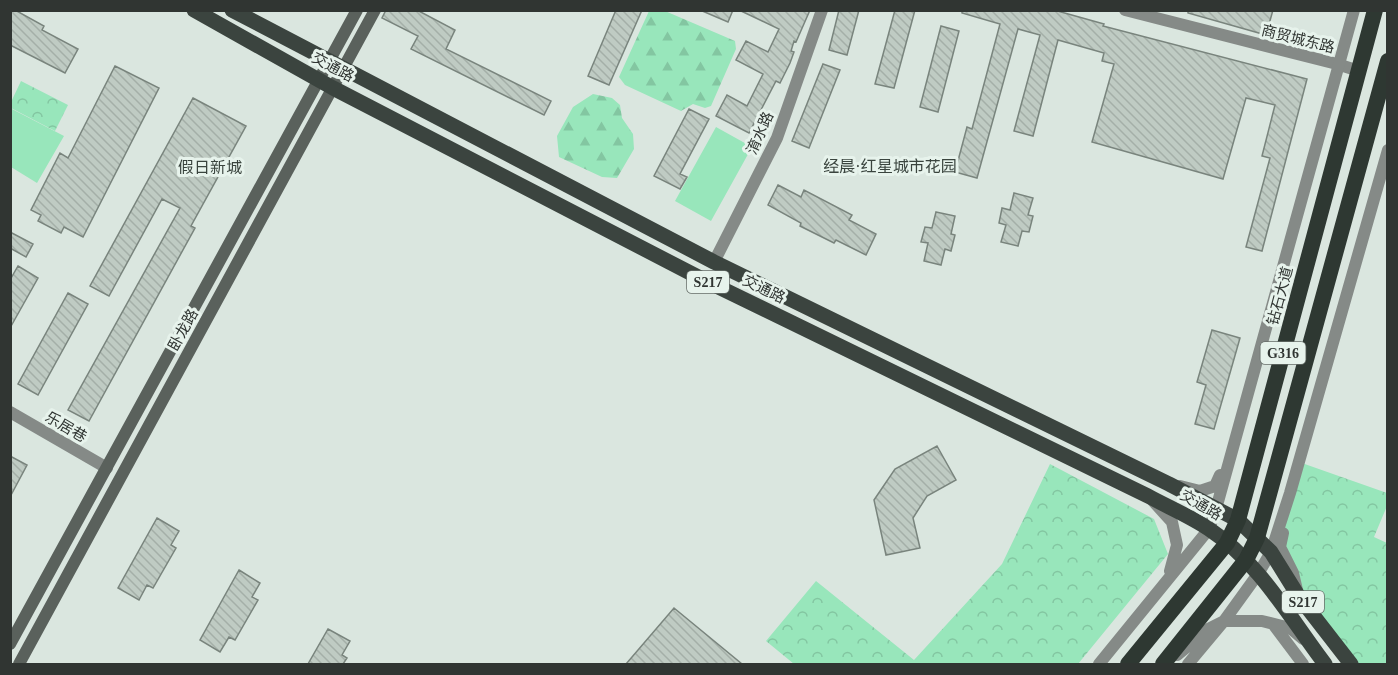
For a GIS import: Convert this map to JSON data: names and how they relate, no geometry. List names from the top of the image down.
{
  "streets": {
    "highway": ["钻石大道", "G316"],
    "main road": ["交通路", "S217", "卧龙路"],
    "street": ["商贸城东路", "淯水路", "乐居巷"]
  },
  "crossings": [
    ["商贸城东路", "钻石大道"],
    ["交通路", "淯水路"],
    ["交通路", "S217"],
    ["交通路", "钻石大道"],
    ["交通路", "卧龙路"],
    ["交通路", "G316"],
    ["S217", "钻石大道"],
    ["S217", "G316"],
    ["卧龙路", "乐居巷"]
  ],
  "districts": ["经晨·红星城市花园", "假日新城"]
}
